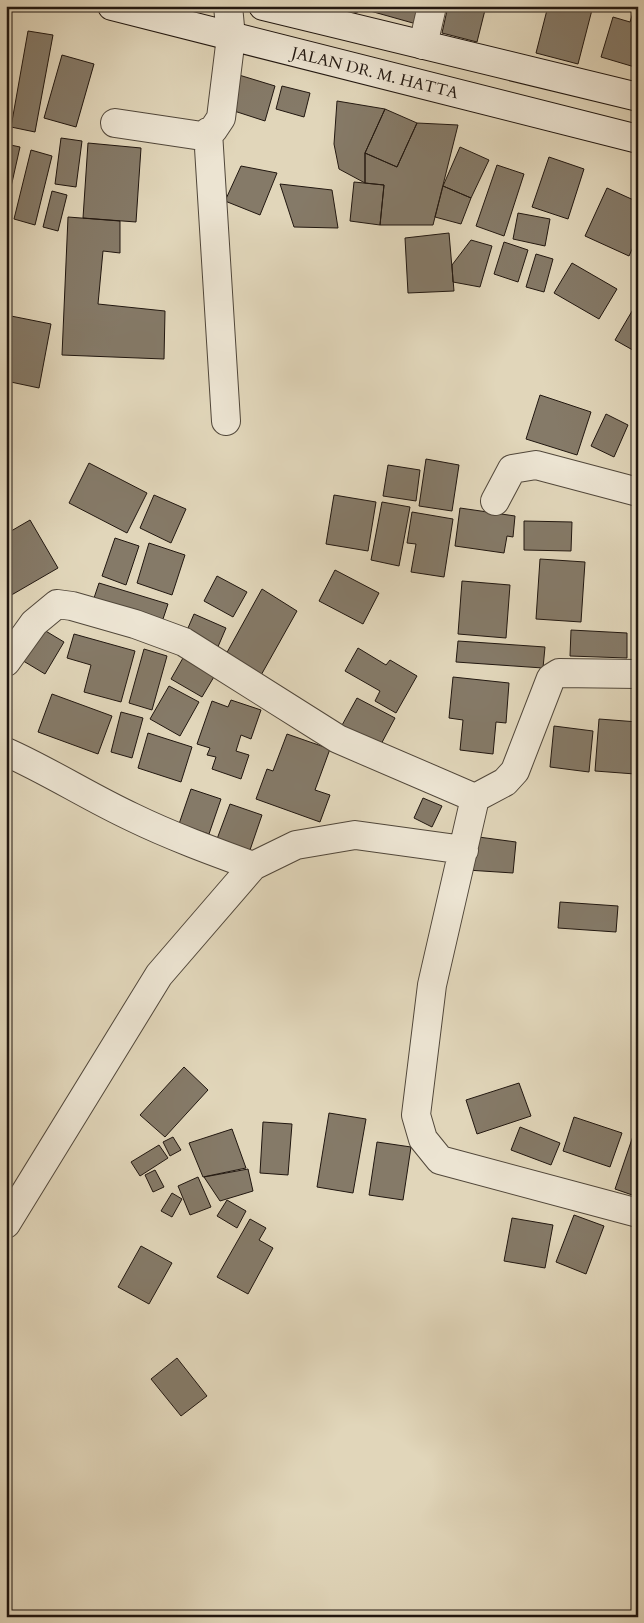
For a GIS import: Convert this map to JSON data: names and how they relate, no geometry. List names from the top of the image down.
{
  "streets": {
    "street": ["JALAN DR. M. HATTA"]
  }
}
